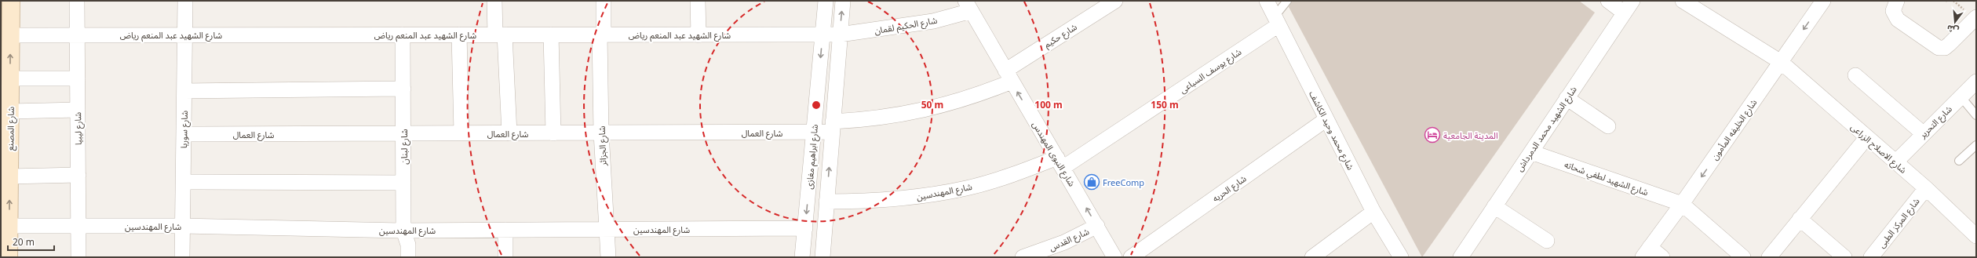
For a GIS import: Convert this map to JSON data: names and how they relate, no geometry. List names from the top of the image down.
{
  "streets": {
    "main road": ["شارع المصنع"],
    "street": [
      "شارع الحكيم لقمان",
      "شارع الشهيد عبد المنعم رياض",
      "شارع حكيم",
      "شارع يوسف السباعى",
      "شارع التحرير",
      "شارع ليبيا",
      "شارع الشهيد محمد الدمرداش",
      "شارع سوريا",
      "شارع الخليفه المأمون",
      "شارع محمد وحيد الكاشف",
      "شارع العمال",
      "شارع الجزائر",
      "شارع لبنان",
      "شارع الاصلاح الزراعى",
      "شارع النبوى المهندس",
      "شارع ابراهيم مغازى",
      "شارع الشهيد لطفي شحاته",
      "شارع الحريه",
      "شارع المهندسين",
      "شارع المركز الطبى",
      "شارع القدس"
    ]
  },
  "crossings": [
    ["شارع الحكيم لقمان", "شارع الشهيد عبد المنعم رياض"],
    ["شارع الحكيم لقمان", "شارع النبوى المهندس"],
    ["شارع الحكيم لقمان", "شارع ابراهيم مغازى"],
    ["شارع الشهيد عبد المنعم رياض", "شارع المصنع"],
    ["شارع الشهيد عبد المنعم رياض", "شارع ليبيا"],
    ["شارع الشهيد عبد المنعم رياض", "شارع سوريا"],
    ["شارع الشهيد عبد المنعم رياض", "شارع الجزائر"],
    ["شارع الشهيد عبد المنعم رياض", "شارع لبنان"],
    ["شارع الشهيد عبد المنعم رياض", "شارع ابراهيم مغازى"],
    ["شارع حكيم", "شارع العمال"],
    ["شارع حكيم", "شارع النبوى المهندس"],
    ["شارع يوسف السباعى", "شارع محمد وحيد الكاشف"],
    ["شارع يوسف السباعى", "شارع النبوى المهندس"],
    ["شارع يوسف السباعى", "شارع المهندسين"],
    ["شارع التحرير", "شارع الاصلاح الزراعى"],
    ["شارع المصنع", "شارع المهندسين"],
    ["شارع ليبيا", "شارع المهندسين"],
    ["شارع الشهيد محمد الدمرداش", "شارع الشهيد لطفي شحاته"],
    ["شارع سوريا", "شارع العمال"],
    ["شارع سوريا", "شارع المهندسين"],
    ["شارع الخليفه المأمون", "شارع الاصلاح الزراعى"],
    ["شارع الخليفه المأمون", "شارع الشهيد لطفي شحاته"],
    ["شارع محمد وحيد الكاشف", "شارع الحريه"],
    ["شارع العمال", "شارع الجزائر"],
    ["شارع العمال", "شارع لبنان"],
    ["شارع العمال", "شارع النبوى المهندس"],
    ["شارع العمال", "شارع ابراهيم مغازى"],
    ["شارع الجزائر", "شارع المهندسين"],
    ["شارع لبنان", "شارع المهندسين"],
    ["شارع الاصلاح الزراعى", "شارع المركز الطبى"],
    ["شارع النبوى المهندس", "شارع المهندسين"],
    ["شارع النبوى المهندس", "شارع القدس"],
    ["شارع ابراهيم مغازى", "شارع المهندسين"]
  ],
  "one_way": ["شارع المصنع", "شارع النبوى المهندس"],
  "places": {
    "hotel": ["المدينة الجامعية"],
    "shop": ["FreeComp"]
  },
  "scale_bar": "20 m",
  "north": "bottom",
  "rings": ["50 m", "100 m", "150 m"]
}
